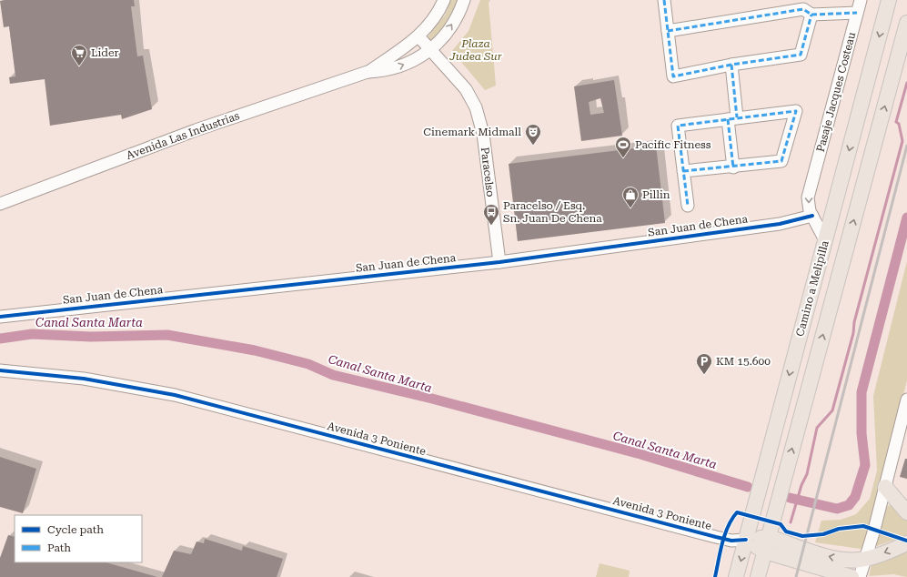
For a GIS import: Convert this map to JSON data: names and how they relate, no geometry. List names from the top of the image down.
{
  "streets": {
    "main road": ["Camino a Melipilla", "Avenida 3 Poniente"],
    "street": [
      "Pasaje Jacques Costeau",
      "Avenida Las Industrias",
      "Paracelso",
      "San Juan de Chena"
    ]
  },
  "crossings": [
    ["Pasaje Jacques Costeau", "San Juan de Chena"],
    ["Avenida Las Industrias", "Paracelso"],
    ["Paracelso", "San Juan de Chena"],
    ["Camino a Melipilla", "Avenida 3 Poniente"]
  ],
  "water": ["Canal Santa Marta"],
  "parks": ["Plaza Judea Sur"],
  "places": {
    "supermarket": ["Lider"],
    "theatre": ["Cinemark Midmall"],
    "sports": ["Pacific Fitness"],
    "shop": ["Pillin"],
    "bus stop": ["Paracelso / Esq. Sn. Juan De Chena"],
    "parking": ["KM 15.600"]
  },
  "legend": ["Cycle path", "Path"]
}
